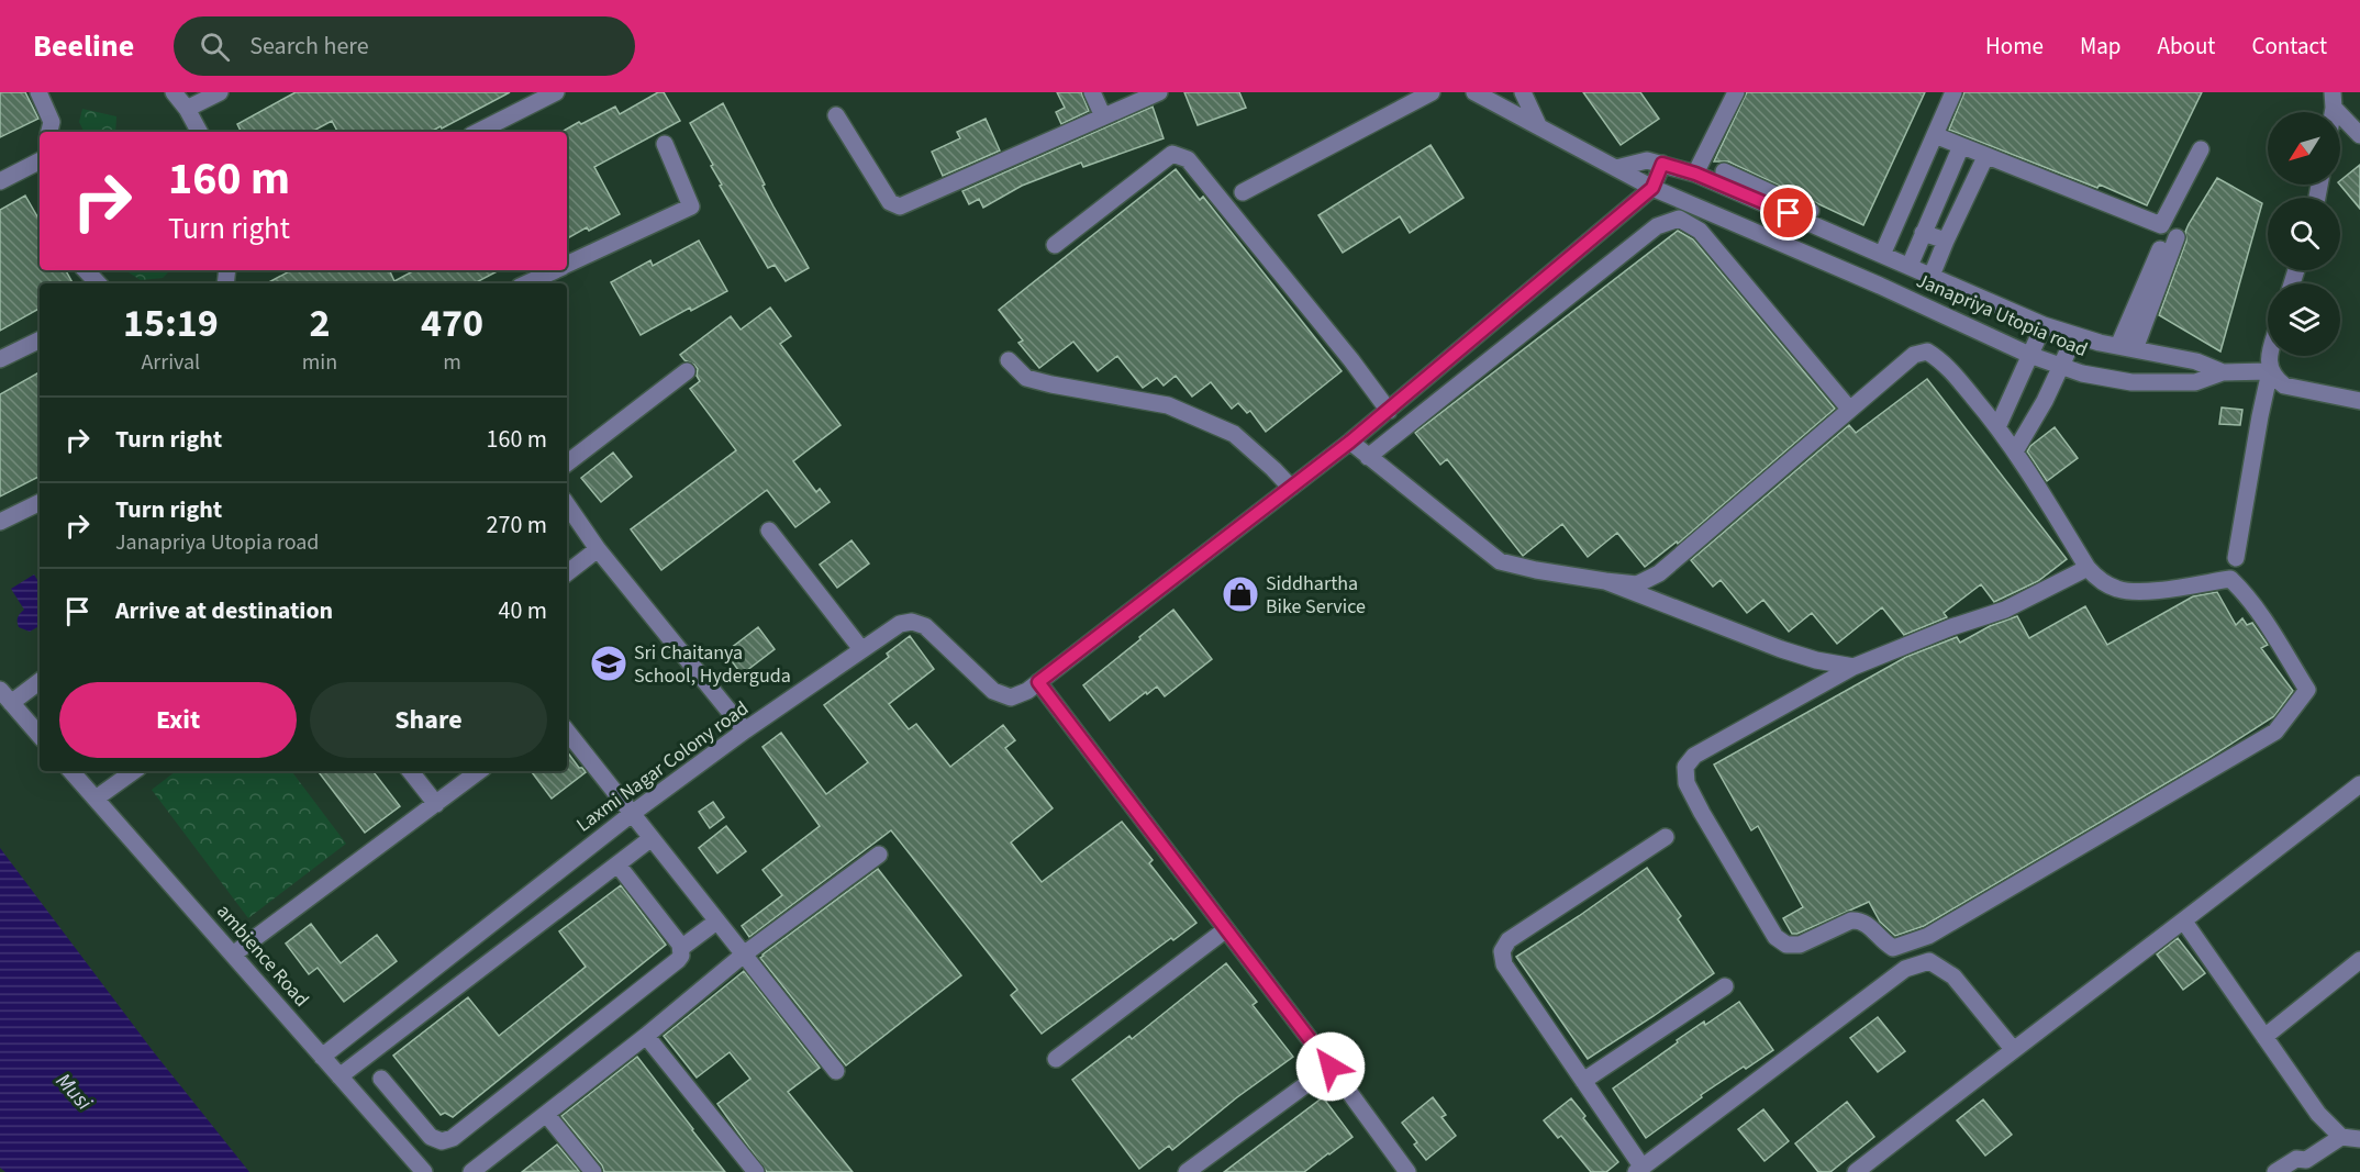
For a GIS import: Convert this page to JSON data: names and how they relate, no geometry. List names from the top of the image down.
{
  "streets": {
    "street": ["Janapriya Utopia road", "Laxmi Nagar Colony road", "ambience Road"]
  },
  "crossings": [
    ["Laxmi Nagar Colony road", "ambience Road"]
  ],
  "water": ["Musi"],
  "places": {
    "shop": ["Siddhartha Bike Service"],
    "school or university": ["Sri Chaitanya School, Hyderguda"]
  },
  "north": "bottom left",
  "page": {
    "header": "Beeline",
    "search": "Search here",
    "nav": [
      "Home",
      "Map",
      "About",
      "Contact"
    ],
    "turn": ["160 m", "Turn right"],
    "eta": [
      "15:19",
      "Arrival",
      "2",
      "min",
      "470",
      "m"
    ],
    "list": [
      {
        "name": "Turn right",
        "value": "160 m"
      },
      {
        "name": "Turn right",
        "note": "Janapriya Utopia road",
        "value": "270 m"
      },
      {
        "name": "Arrive at destination",
        "value": "40 m"
      }
    ],
    "buttons": ["Exit", "Share"]
  }
}
